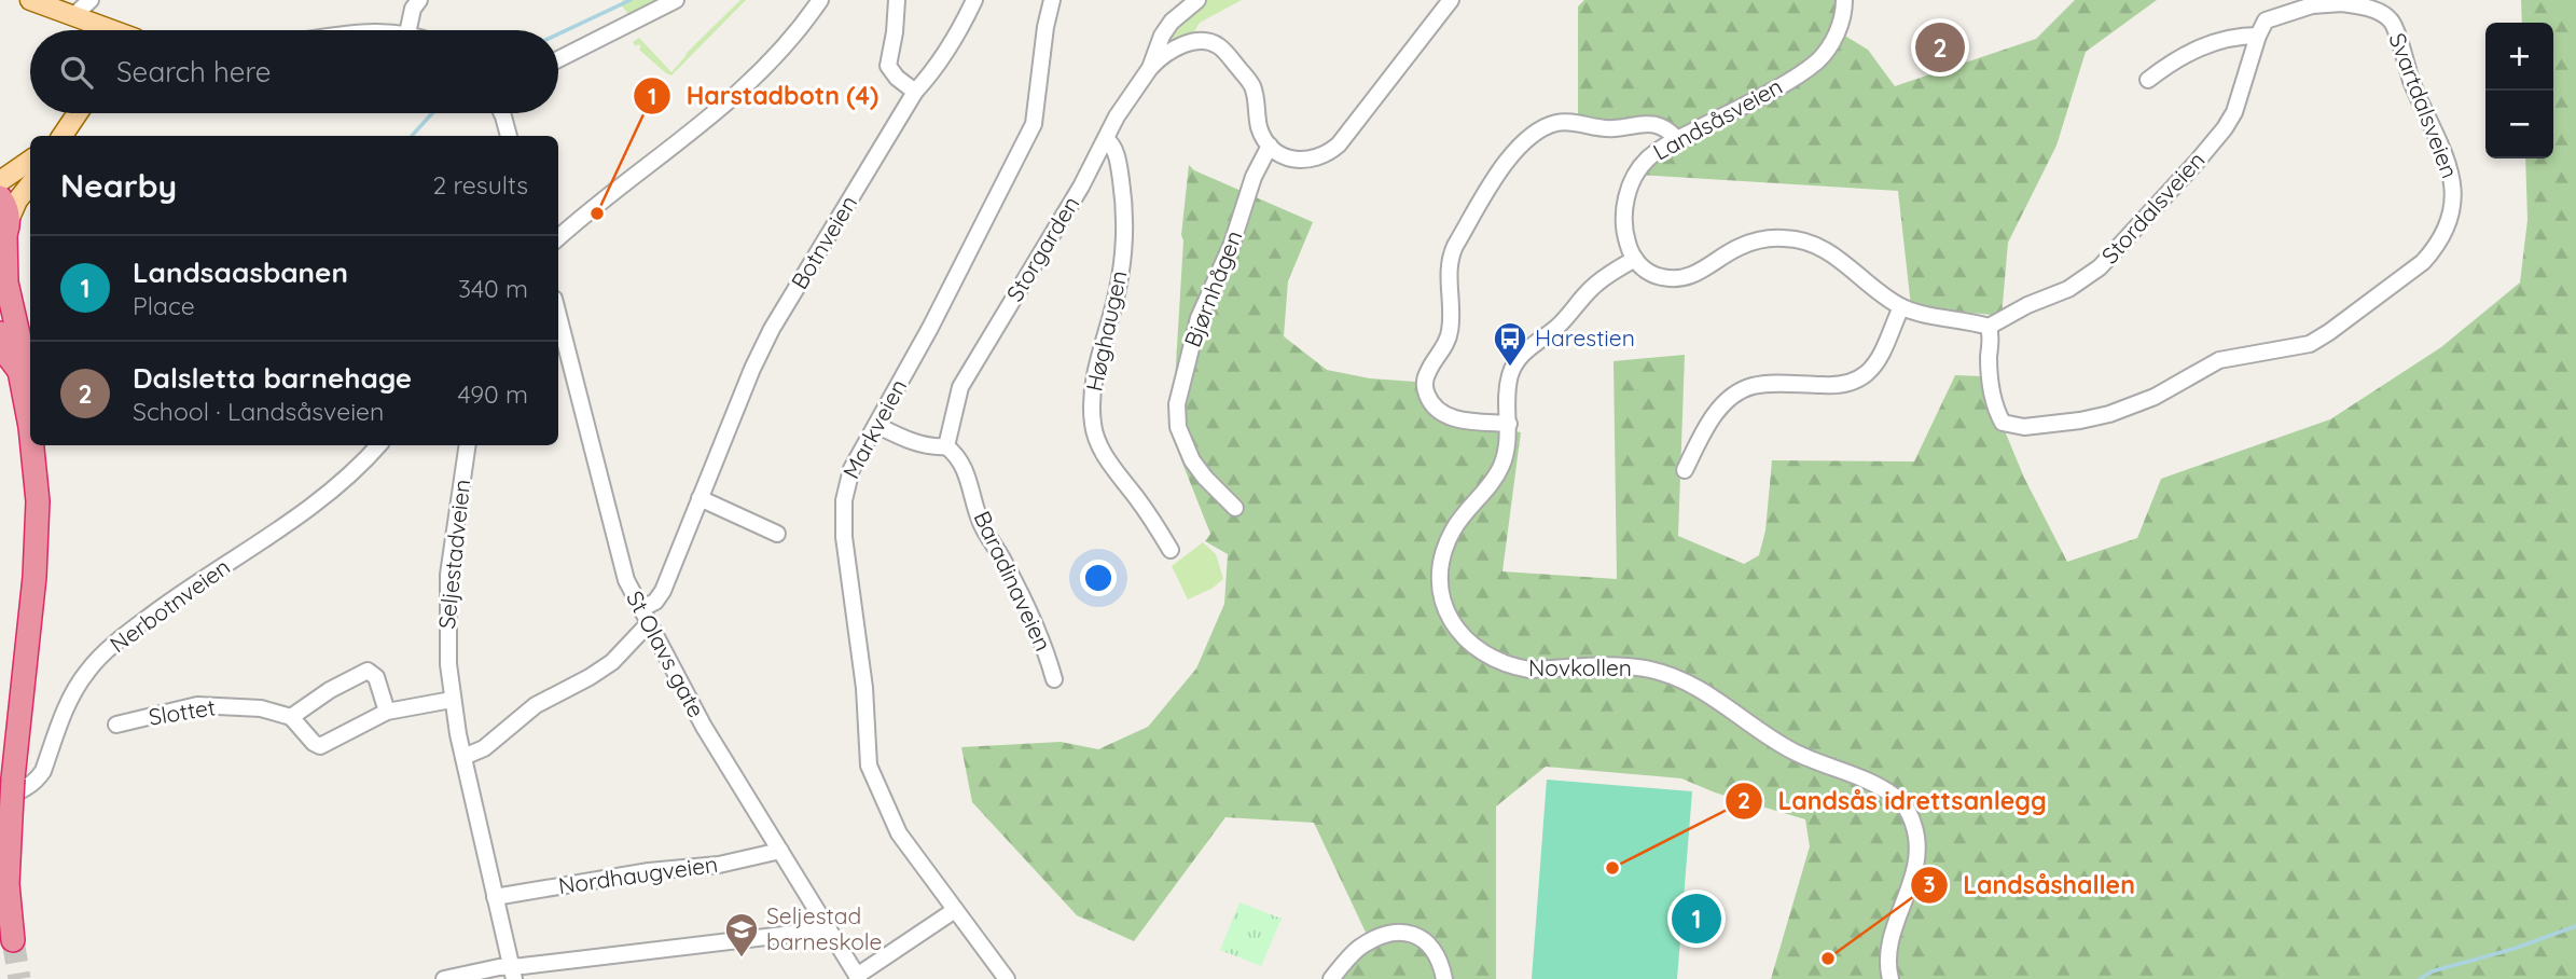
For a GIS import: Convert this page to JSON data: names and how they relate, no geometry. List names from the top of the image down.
{
  "streets": {
    "street": [
      "Svartdalsveien",
      "Landsåsveien",
      "Stordalsveien",
      "Botnveien",
      "Storgarden",
      "Bjørnhågen",
      "Høghaugen",
      "Markveien",
      "Seljestadveien",
      "Baradinaveien",
      "Nerbotnveien",
      "St Olavs gate",
      "Novkollen",
      "Slottet",
      "Nordhaugveien"
    ]
  },
  "crossings": [
    ["Svartdalsveien", "Stordalsveien"],
    ["Landsåsveien", "Novkollen"],
    ["Botnveien", "St Olavs gate"],
    ["Storgarden", "Høghaugen"],
    ["Storgarden", "Baradinaveien"],
    ["Markveien", "St Olavs gate"],
    ["Seljestadveien", "Nordhaugveien"],
    ["St Olavs gate", "Nordhaugveien"]
  ],
  "places": {
    "other": ["Harstadbotn (4)", "Landsås idrettsanlegg", "Landsåshallen"],
    "bus stop": ["Harestien"],
    "school or university": ["Seljestad barneskole"]
  },
  "page": {
    "pins": ["2", "1"],
    "map_buttons": ["+", "−"],
    "search": "Search here",
    "heading": ["Nearby", "2 results"],
    "list": [
      {
        "mark": "1",
        "name": "Landsaasbanen",
        "note": "Place",
        "value": "340 m"
      },
      {
        "mark": "2",
        "name": "Dalsletta barnehage",
        "note": "School · Landsåsveien",
        "value": "490 m"
      }
    ]
  }
}
